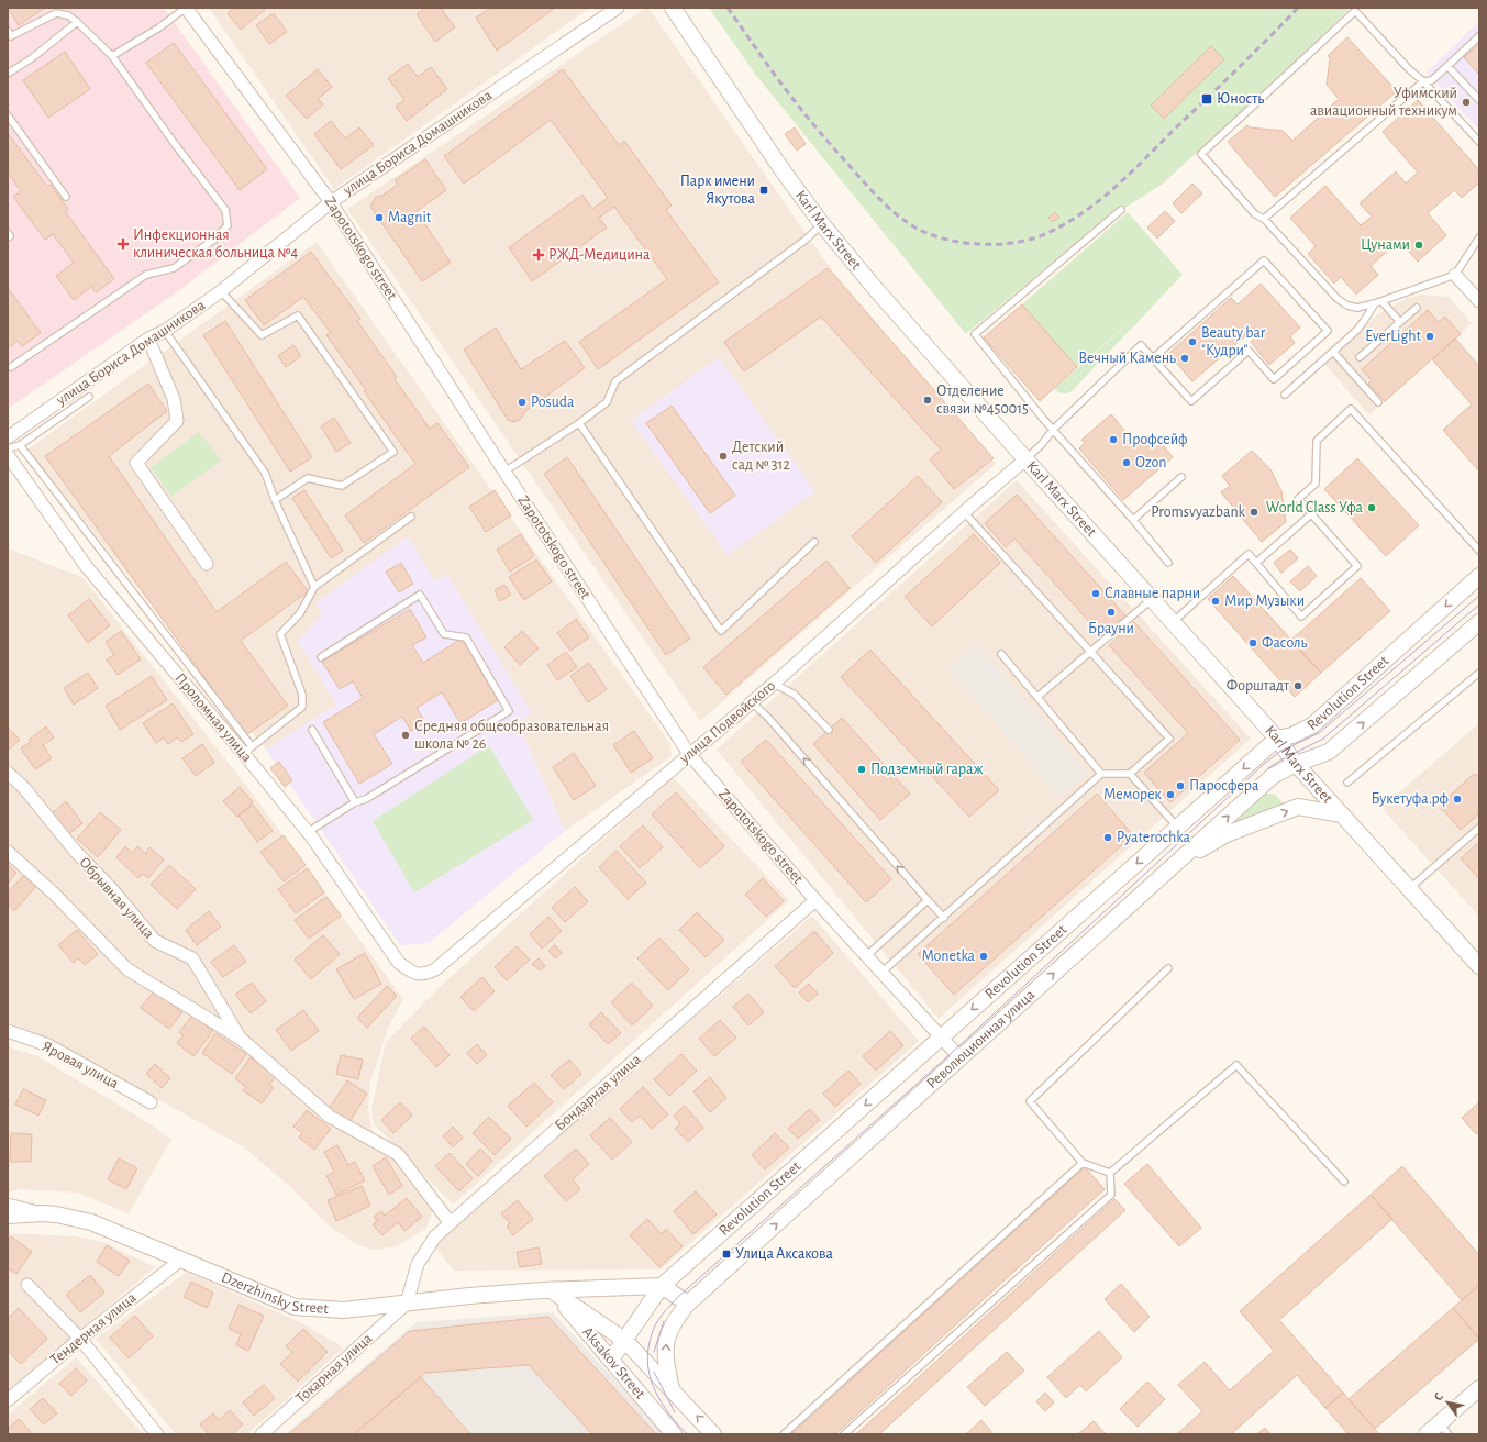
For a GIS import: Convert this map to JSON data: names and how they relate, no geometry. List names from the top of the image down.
{
  "streets": {
    "street": [
      "улица Бориса Домашникова",
      "Karl Marx Street",
      "Zapototskogo street",
      "Revolution Street",
      "Проломная улица",
      "улица Подвойского",
      "Обрывная улица",
      "Революционная улица",
      "Яровая улица",
      "Бондарная улица",
      "Dzerzhinsky Street",
      "Тендерная улица",
      "Aksakov Street",
      "Токарная улица"
    ]
  },
  "crossings": [
    ["улица Бориса Домашникова", "Zapototskogo street"],
    ["Karl Marx Street", "Revolution Street"],
    ["Karl Marx Street", "улица Подвойского"],
    ["Karl Marx Street", "Революционная улица"],
    ["Zapototskogo street", "Revolution Street"],
    ["Zapototskogo street", "улица Подвойского"],
    ["Zapototskogo street", "Революционная улица"],
    ["Zapototskogo street", "Бондарная улица"],
    ["Revolution Street", "Aksakov Street"],
    ["Проломная улица", "улица Подвойского"],
    ["Обрывная улица", "Бондарная улица"],
    ["Бондарная улица", "Dzerzhinsky Street"],
    ["Бондарная улица", "Токарная улица"],
    ["Dzerzhinsky Street", "Тендерная улица"],
    ["Dzerzhinsky Street", "Aksakov Street"],
    ["Dzerzhinsky Street", "Токарная улица"]
  ],
  "one_way": ["Revolution Street", "Революционная улица"],
  "places": {
    "transit": ["Юность", "Парк имени Якутова", "Улица Аксакова"],
    "other": [
      "Уфимский авиационный техникум",
      "Magnit",
      "Цунами",
      "EverLight",
      "Beauty bar \"Кудри\"",
      "Вечный Камень",
      "Отделение связи №450015",
      "Posuda",
      "Профсейф",
      "Детский сад № 312",
      "Ozon",
      "World Class Уфа",
      "Promsvyazbank",
      "Славные парни",
      "Мир Музыки",
      "Брауни",
      "Фасоль",
      "Форштадт",
      "Средняя общеобразовательная школа № 26",
      "Подземный гараж",
      "Паросфера",
      "Меморек",
      "Букетуфа.рф",
      "Pyaterochka",
      "Monetka"
    ],
    "health": ["Инфекционная клиническая больница №4", "РЖД-Медицина"]
  },
  "north": "top left"
}
